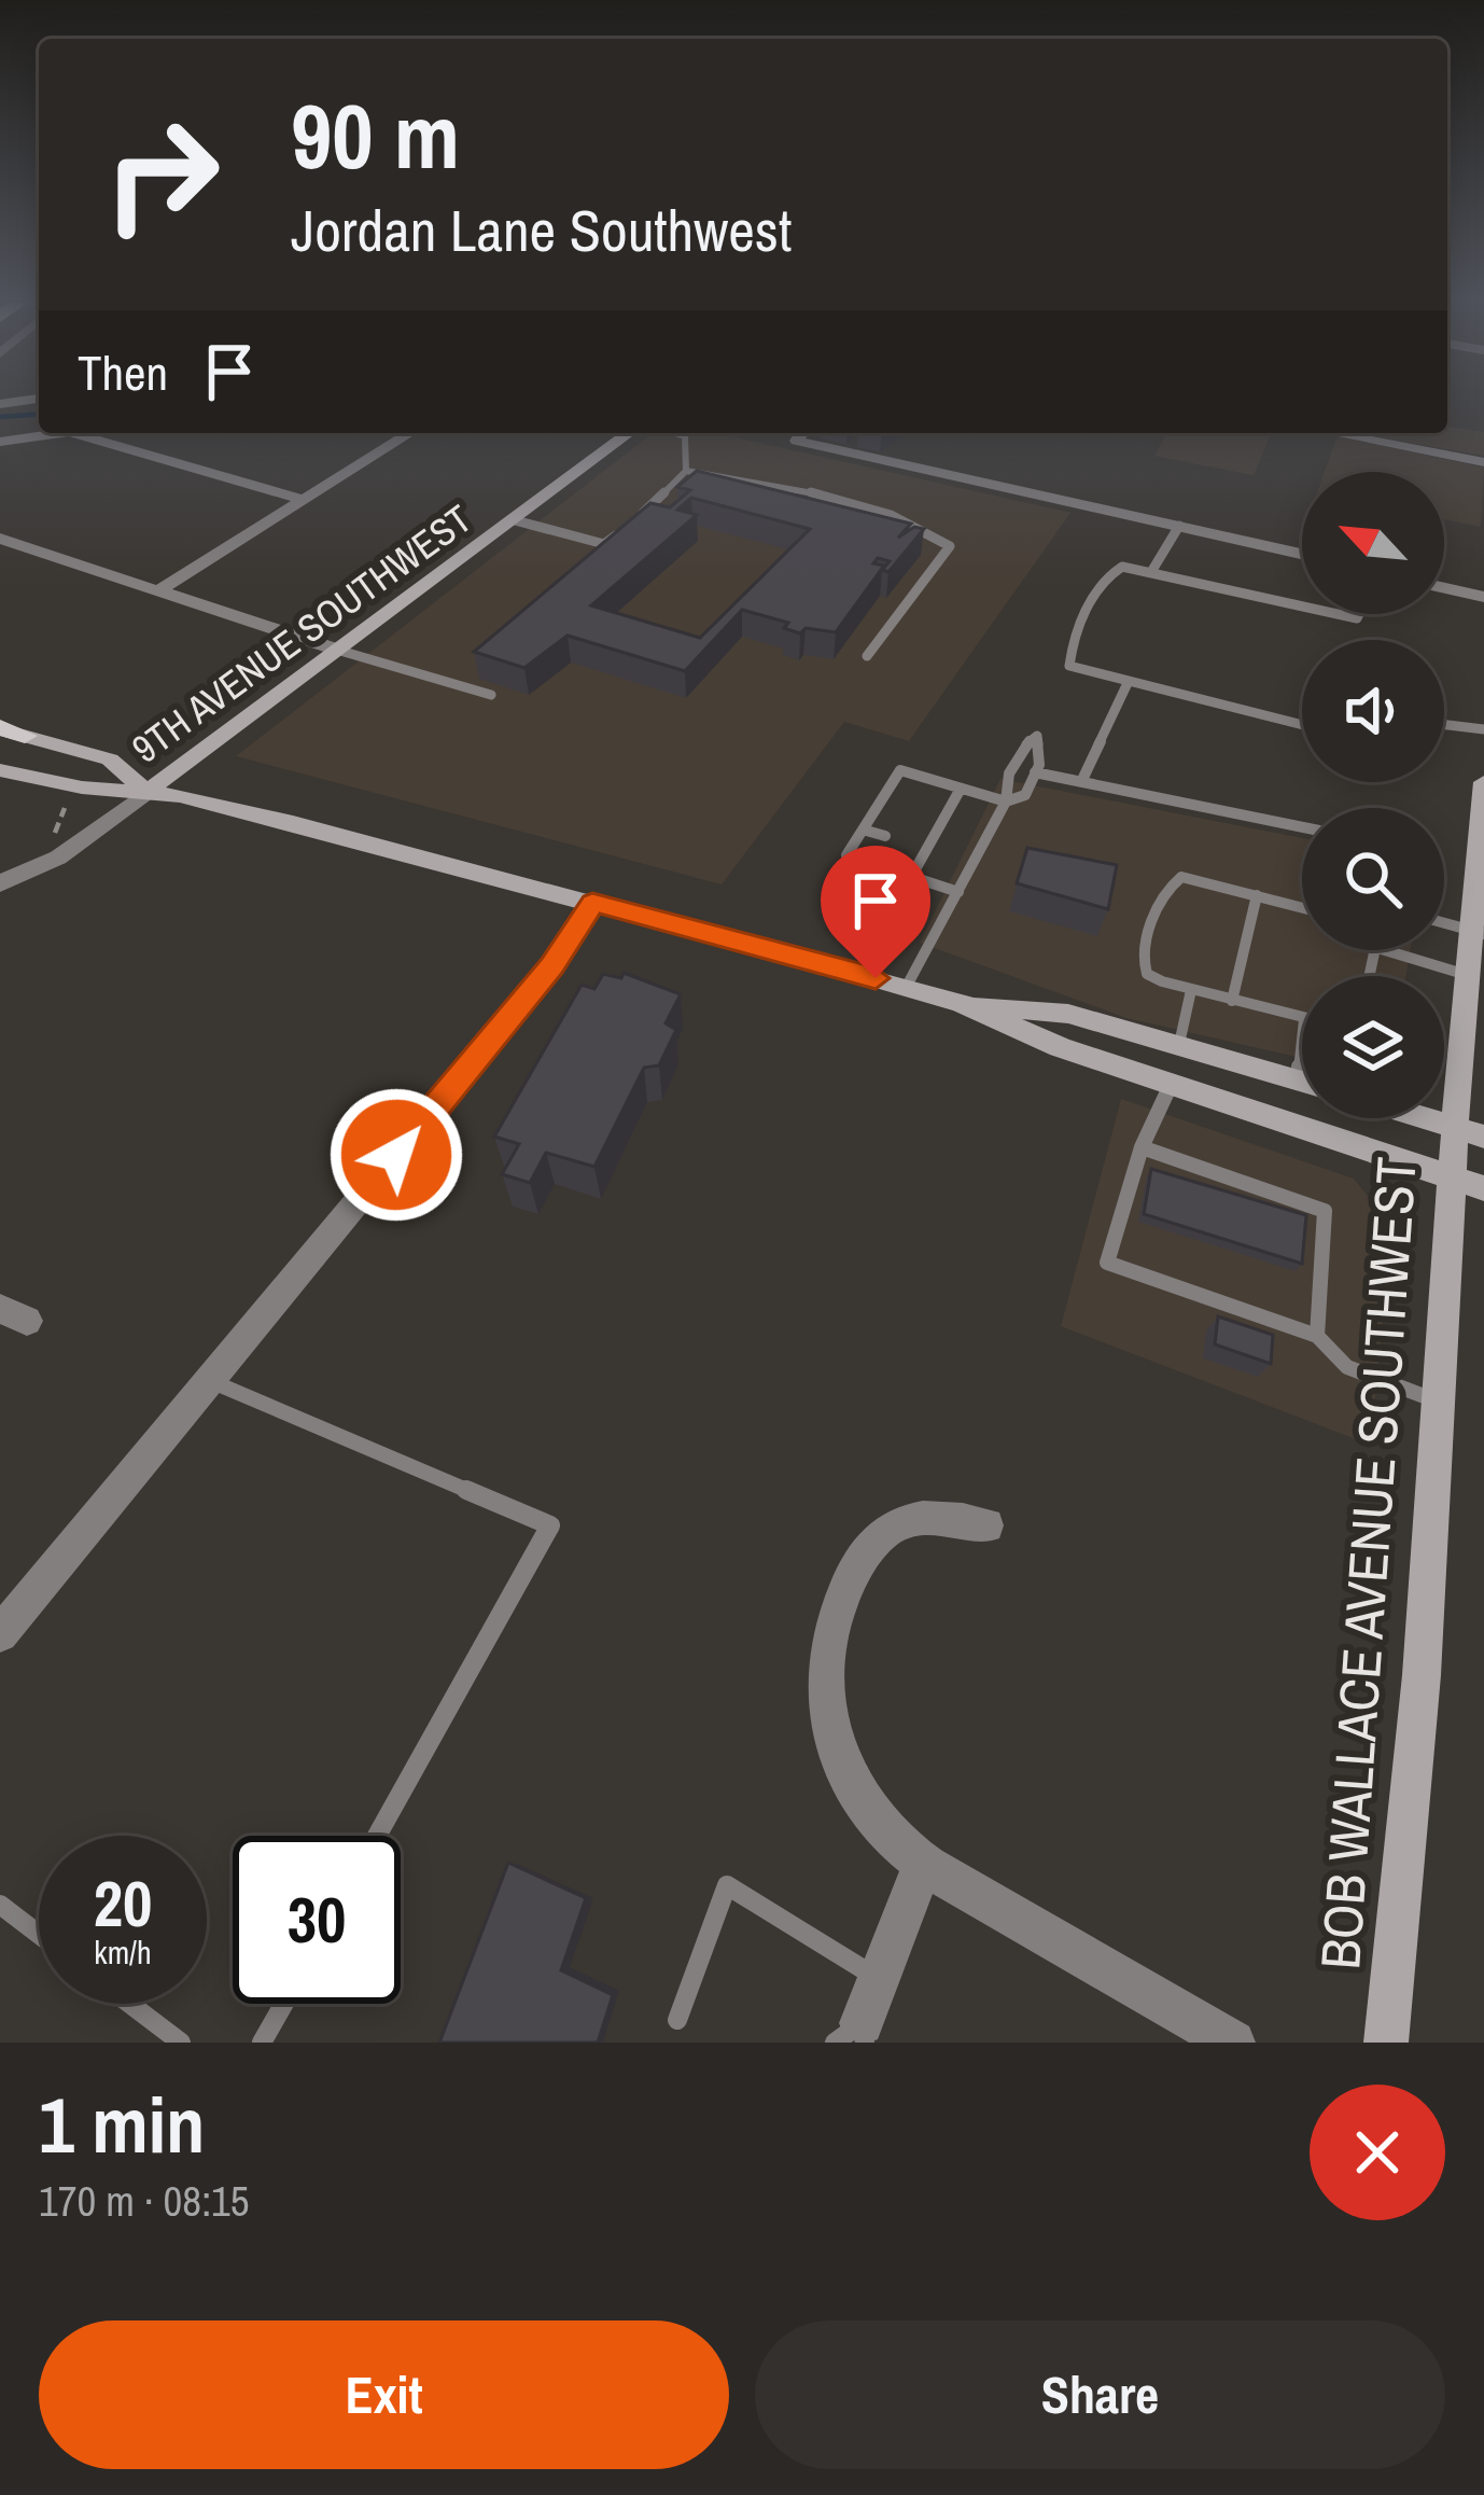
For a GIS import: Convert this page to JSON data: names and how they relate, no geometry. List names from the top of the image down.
{
  "streets": {
    "main road": ["9TH AVENUE SOUTHWEST", "BOB WALLACE AVENUE SOUTHWEST"]
  },
  "north": "top left",
  "page": {
    "turn": ["90 m", "Jordan Lane Southwest"],
    "then": "Then",
    "speed": "20 km/h",
    "limit": "30",
    "heading": ["1 min", "170 m · 08:15"],
    "buttons": ["Exit", "Share"]
  }
}
